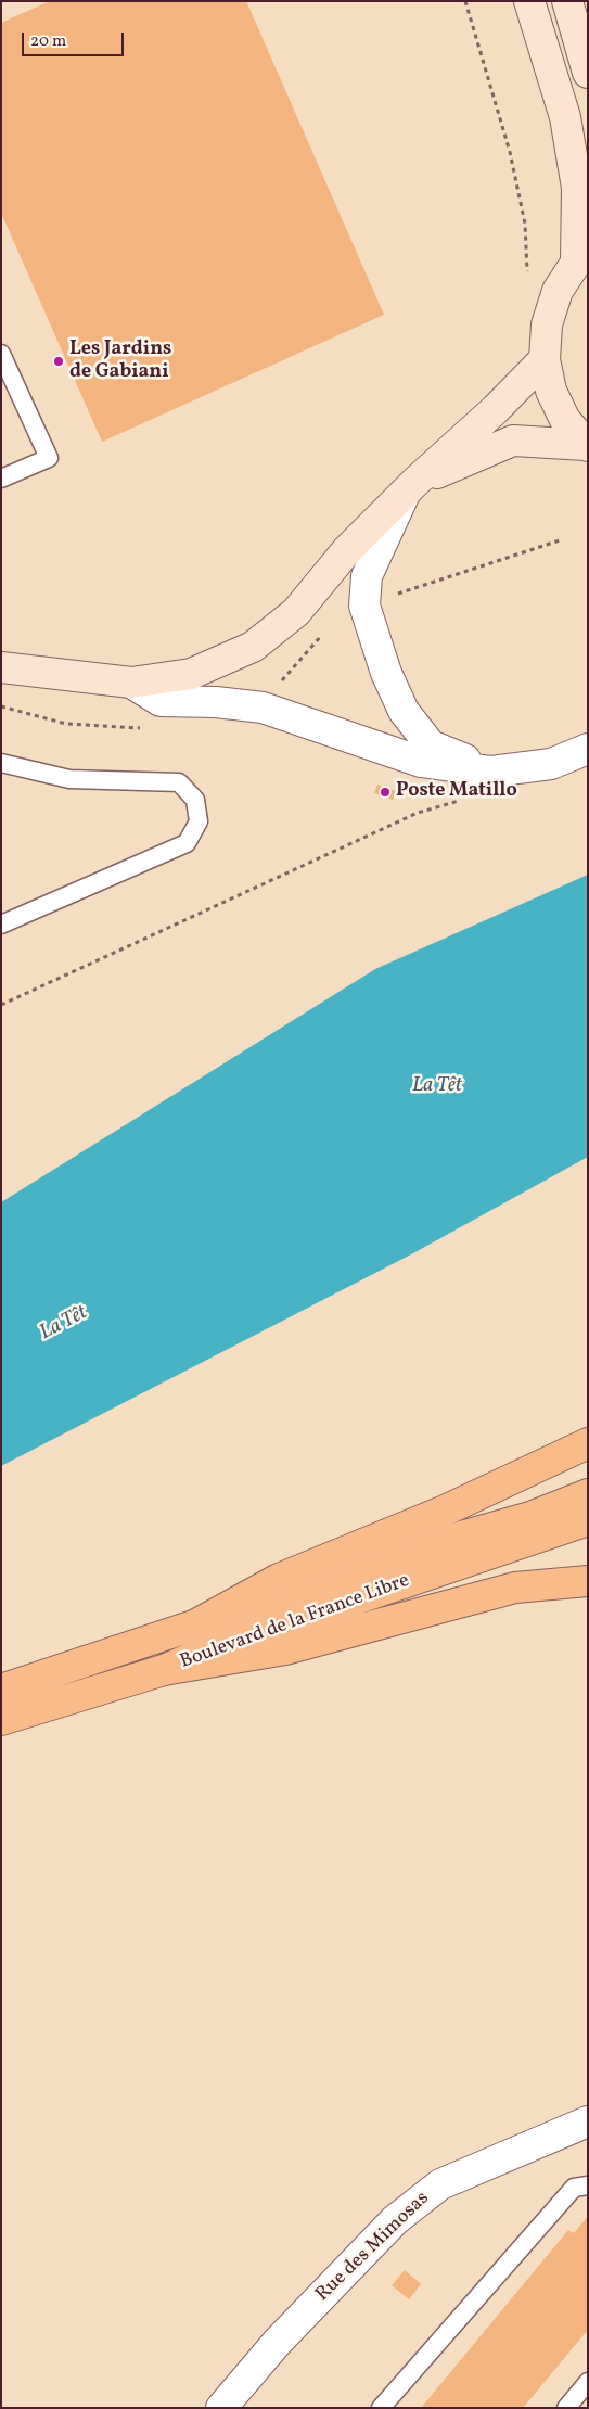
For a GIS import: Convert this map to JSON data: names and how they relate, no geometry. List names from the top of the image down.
{
  "streets": {
    "main road": ["Boulevard de la France Libre"],
    "street": ["Rue des Mimosas"]
  },
  "water": ["La Têt"],
  "places": ["Les Jardins de Gabiani", "Poste Matillo"],
  "scale_bar": "20 m"
}
